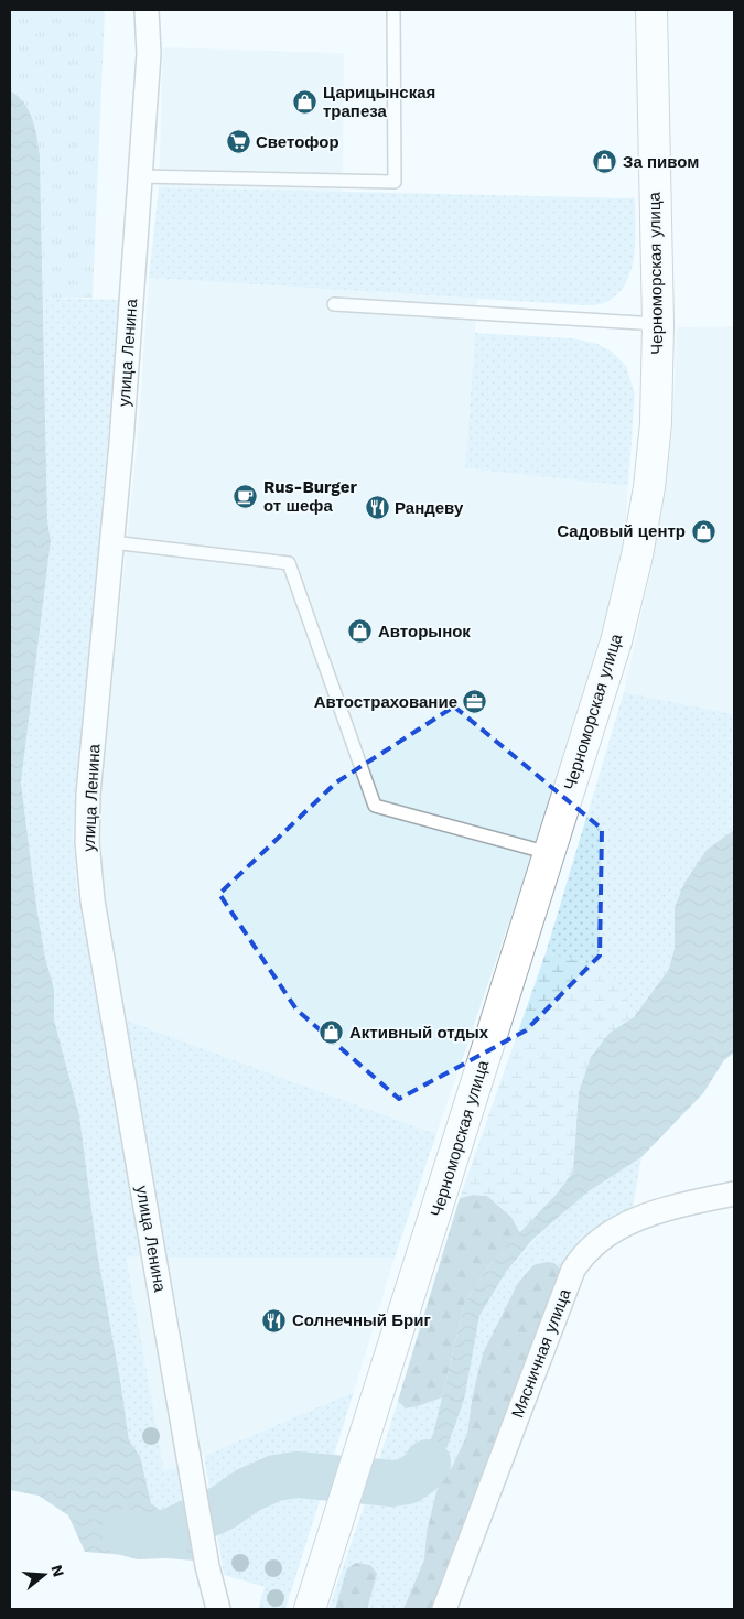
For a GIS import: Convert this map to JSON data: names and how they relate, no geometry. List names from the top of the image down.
{
  "streets": {
    "street": ["Черноморская улица", "улица Ленина", "Мясничная улица"]
  },
  "places": {
    "shop": [
      "Царицынская трапеза",
      "За пивом",
      "Садовый центр",
      "Авторынок",
      "Активный отдых"
    ],
    "supermarket": ["Светофор"],
    "cafe": ["Rus-Burger от шефа"],
    "restaurant": ["Рандеву", "Солнечный Бриг"],
    "office": ["Автострахование"]
  },
  "north": "right"
}
